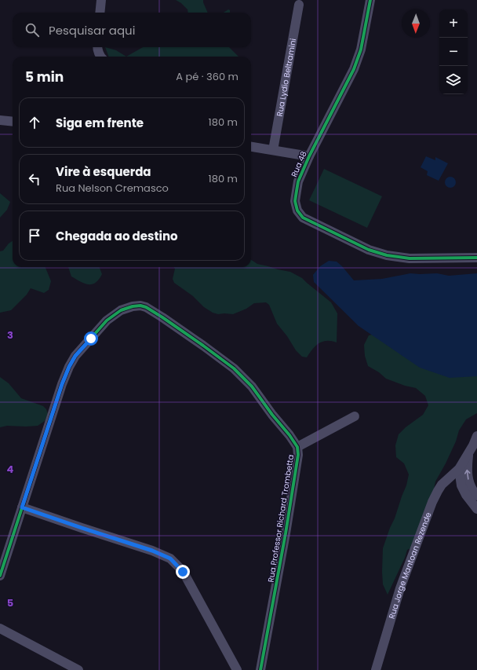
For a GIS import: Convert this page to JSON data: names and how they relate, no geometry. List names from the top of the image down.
{
  "streets": {
    "street": [
      "Rua Lydio Beltramini",
      "Rua 48",
      "Rua Professor Richard Trombetta",
      "Rua Jorge Mantoan Rezende"
    ]
  },
  "north": "bottom",
  "page": {
    "map_buttons": ["+", "−"],
    "search": "Pesquisar aqui",
    "heading": ["5 min", "A pé · 360 m"],
    "list": [
      ["Siga em frente", "180 m"],
      ["Vire à esquerda", "Rua Nelson Cremasco", "180 m"],
      "Chegada ao destino"
    ]
  },
  "grid": {
    "rows": ["3", "4", "5"]
  }
}
